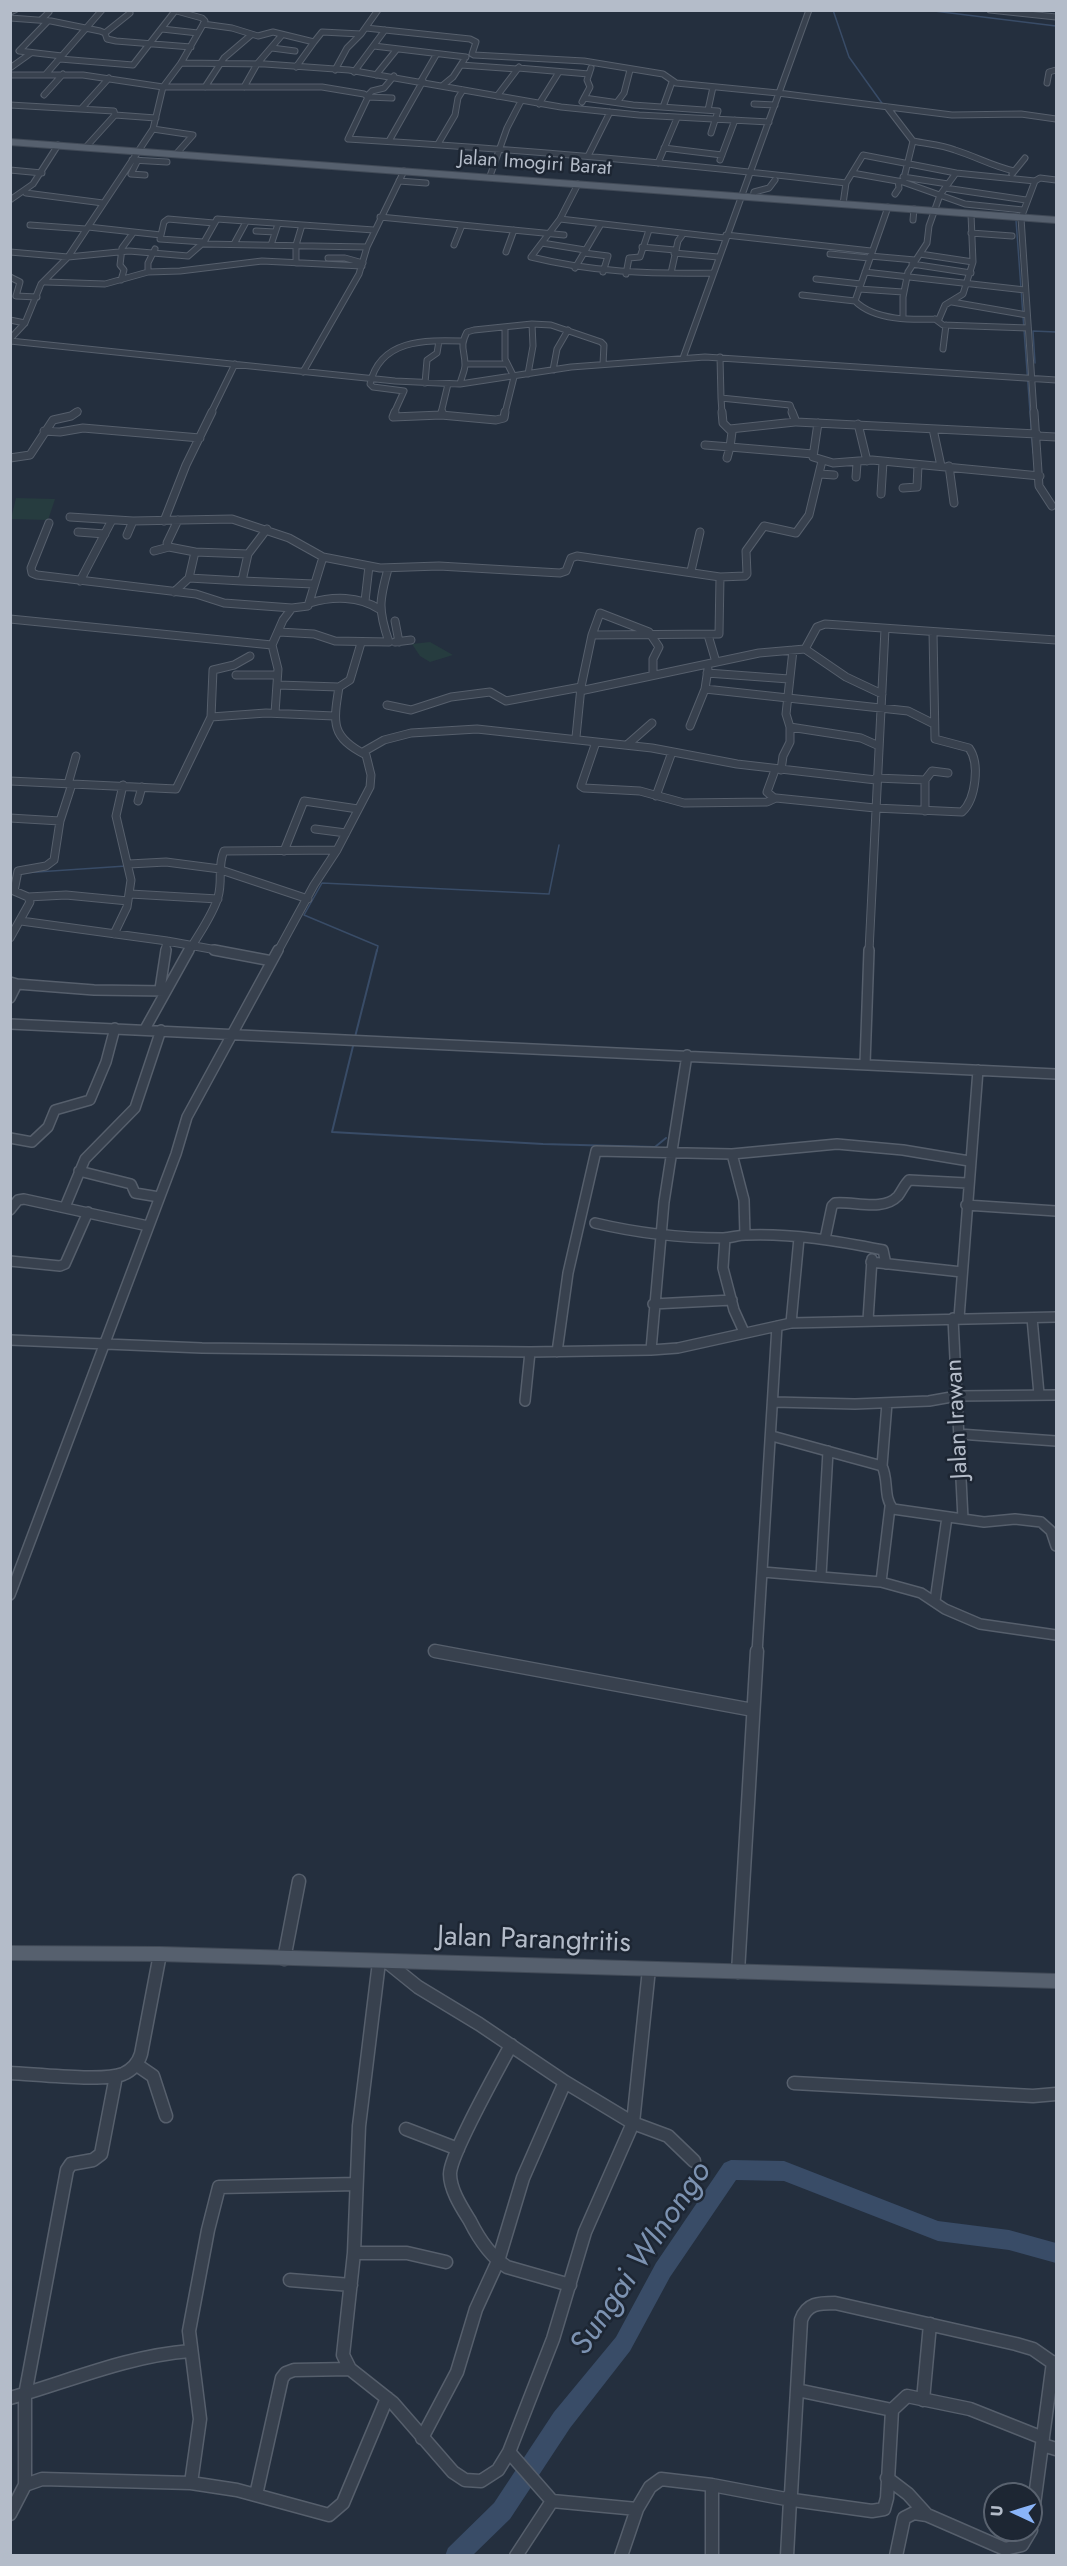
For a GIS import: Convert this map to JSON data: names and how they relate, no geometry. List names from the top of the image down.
{
  "streets": {
    "main road": ["Jalan Imogiri Barat", "Jalan Parangtritis"],
    "street": ["Jalan Irawan"]
  },
  "water": ["Sungai WInongo"],
  "north": "left"
}
